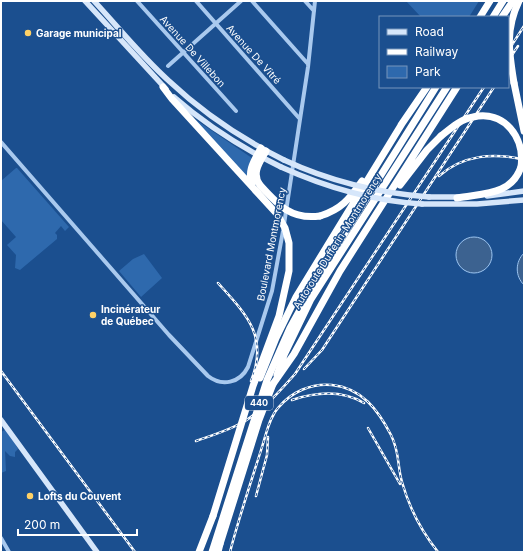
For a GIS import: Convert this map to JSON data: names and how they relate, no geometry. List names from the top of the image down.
{
  "streets": {
    "highway": ["Autoroute Dufferin-Montmorency", "440"],
    "street": ["Avenue De Villebon", "Avenue De Vitré", "Boulevard Montmorency"]
  },
  "crossings": [
    ["Avenue De Vitré", "Boulevard Montmorency"]
  ],
  "places": ["Garage municipal", "Incinérateur de Québec", "Lofts du Couvent"],
  "legend": ["Road", "Railway", "Park"],
  "scale_bar": "200 m"
}
